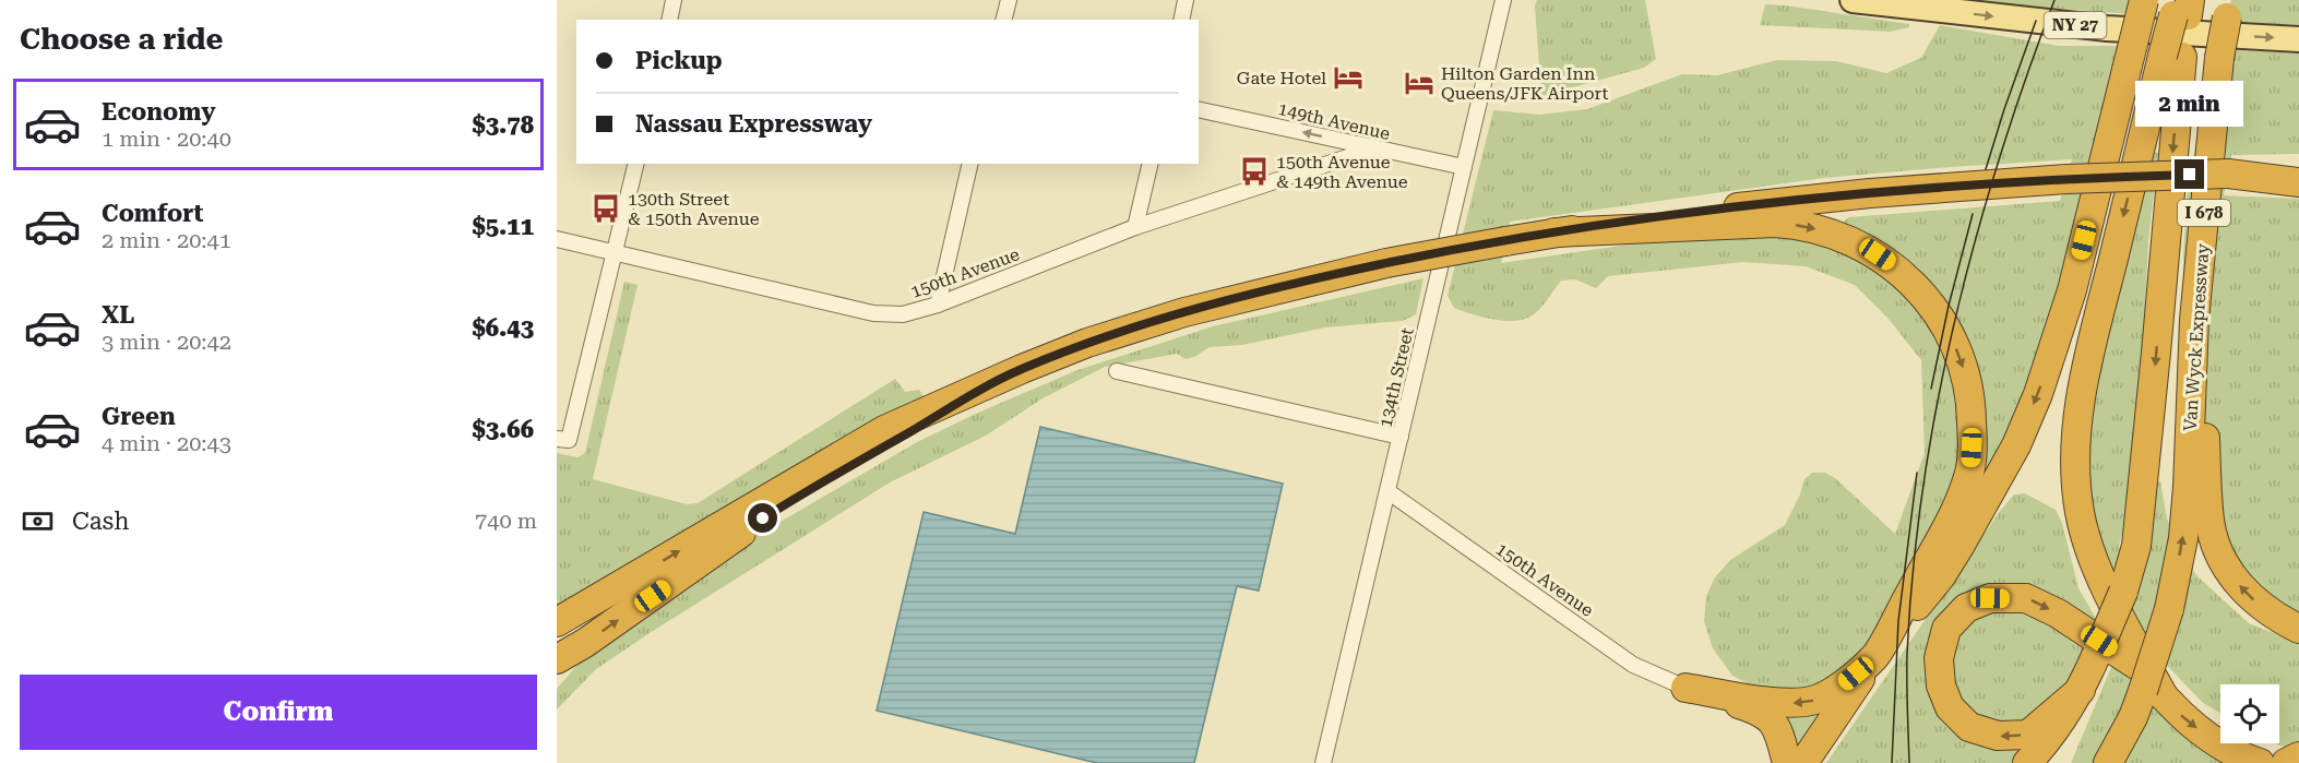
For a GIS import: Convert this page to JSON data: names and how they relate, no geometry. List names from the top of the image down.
{
  "streets": {
    "highway": ["I 678", "Van Wyck Expressway"],
    "main road": ["NY 27"],
    "street": ["149th Avenue", "150th Avenue", "134th Street"]
  },
  "crossings": [
    ["149th Avenue", "150th Avenue"],
    ["149th Avenue", "134th Street"],
    ["150th Avenue", "134th Street"]
  ],
  "one_way": ["149th Avenue"],
  "places": {
    "hotel": ["Gate Hotel", "Hilton Garden Inn Queens/JFK Airport"],
    "bus stop": ["150th Avenue & 149th Avenue", "130th Street & 150th Avenue"]
  },
  "page": {
    "heading": "Choose a ride",
    "banner": ["Pickup", "Nassau Expressway"],
    "list": [
      {
        "name": "Economy",
        "note": "1 min · 20:40",
        "value": "$3.78"
      },
      {
        "name": "Comfort",
        "note": "2 min · 20:41",
        "value": "$5.11"
      },
      {
        "name": "XL",
        "note": "3 min · 20:42",
        "value": "$6.43"
      },
      {
        "name": "Green",
        "note": "4 min · 20:43",
        "value": "$3.66"
      }
    ],
    "bubble": "2 min",
    "pay": ["Cash", "740 m"],
    "buttons": "Confirm"
  }
}
